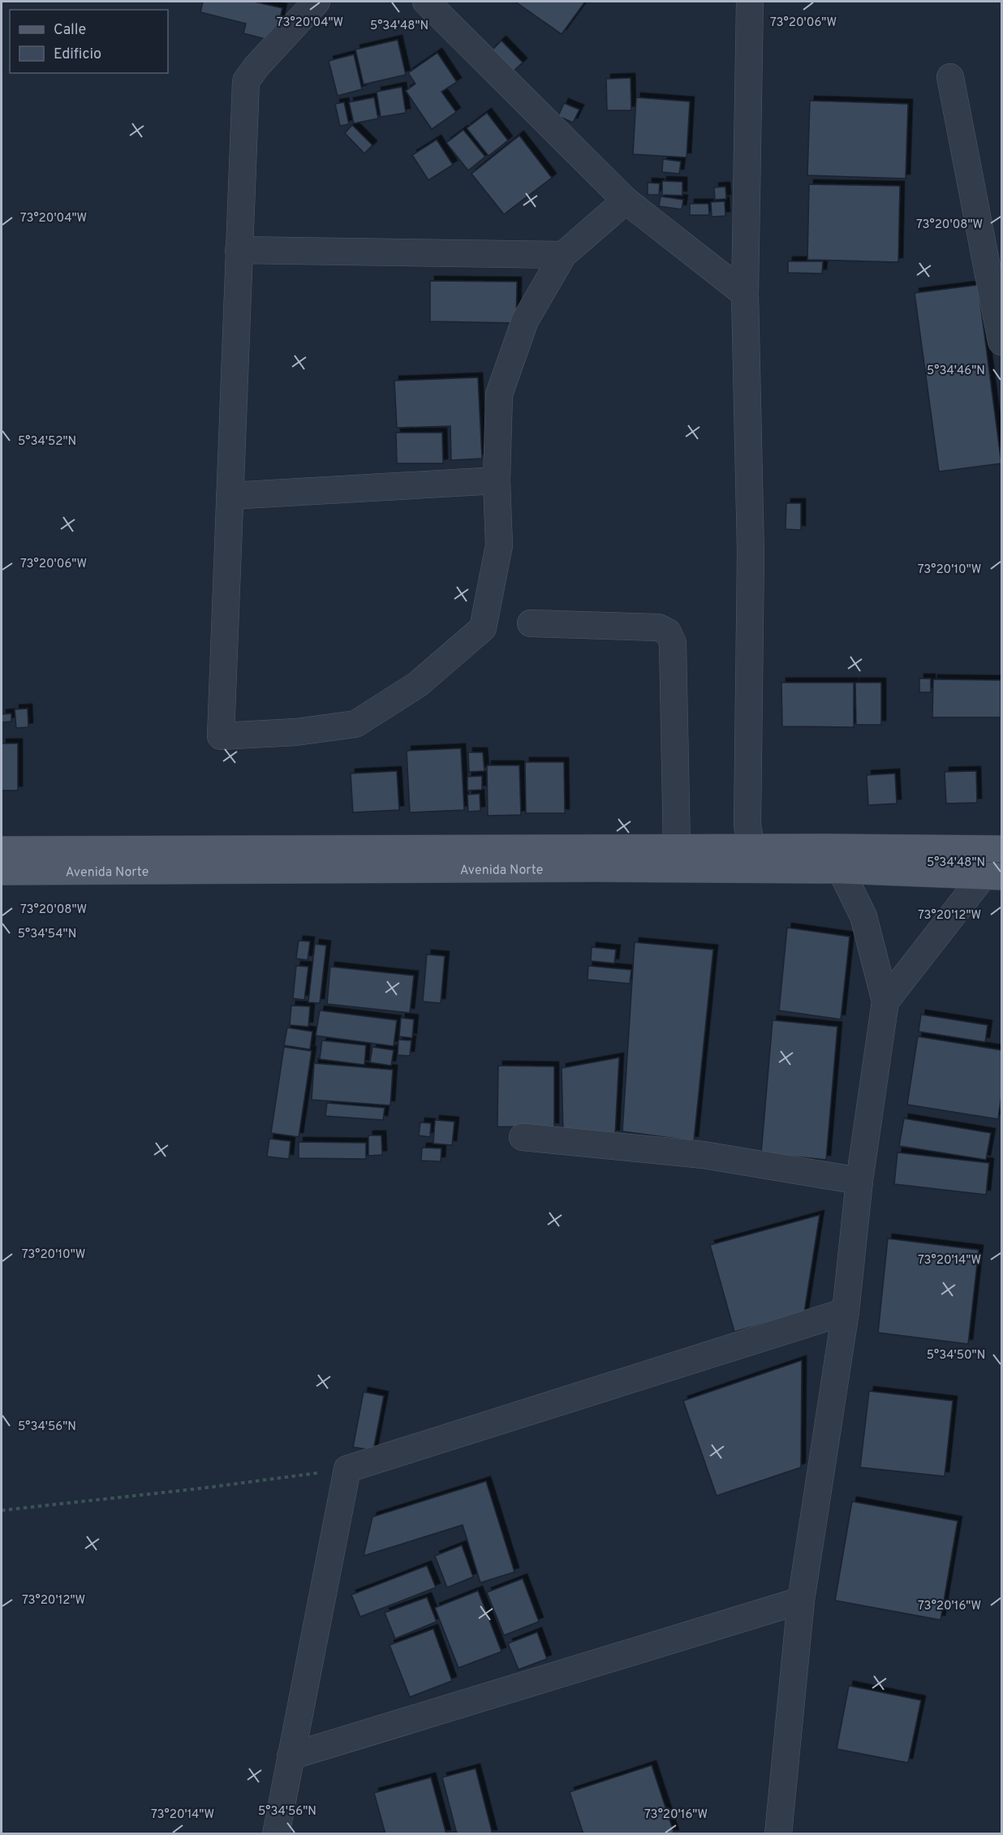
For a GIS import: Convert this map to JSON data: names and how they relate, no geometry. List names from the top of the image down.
{
  "streets": {
    "main road": ["Avenida Norte"]
  },
  "legend": ["Calle", "Edificio"],
  "coordinates": [
    "73°20'04\"W",
    "73°20'06\"W",
    "5°34'48\"N",
    "73°20'08\"W",
    "5°34'46\"N",
    "5°34'52\"N",
    "73°20'10\"W",
    "73°20'12\"W",
    "5°34'54\"N",
    "73°20'14\"W",
    "5°34'50\"N",
    "5°34'56\"N",
    "73°20'16\"W"
  ]
}
